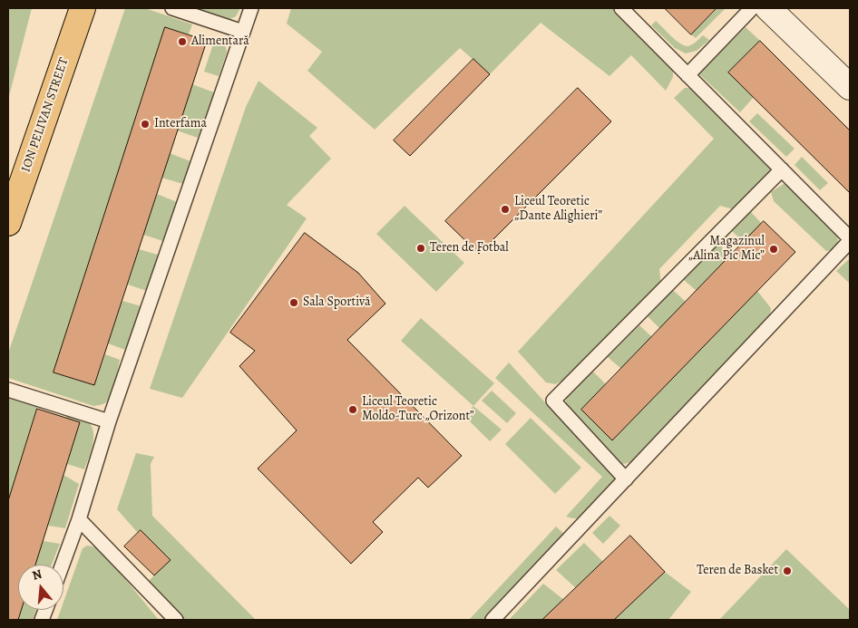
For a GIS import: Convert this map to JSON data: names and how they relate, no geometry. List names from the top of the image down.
{
  "streets": {
    "main road": ["ION PELIVAN STREET"]
  },
  "places": [
    "Alimentară",
    "Interfama",
    "Liceul Teoretic „Dante Alighieri”",
    "Teren de Fotbal",
    "Magazinul „Alina Pic Mic”",
    "Sala Sportivă",
    "Liceul Teoretic Moldo-Turc „Orizont”",
    "Teren de Basket"
  ],
  "north": "top"
}
